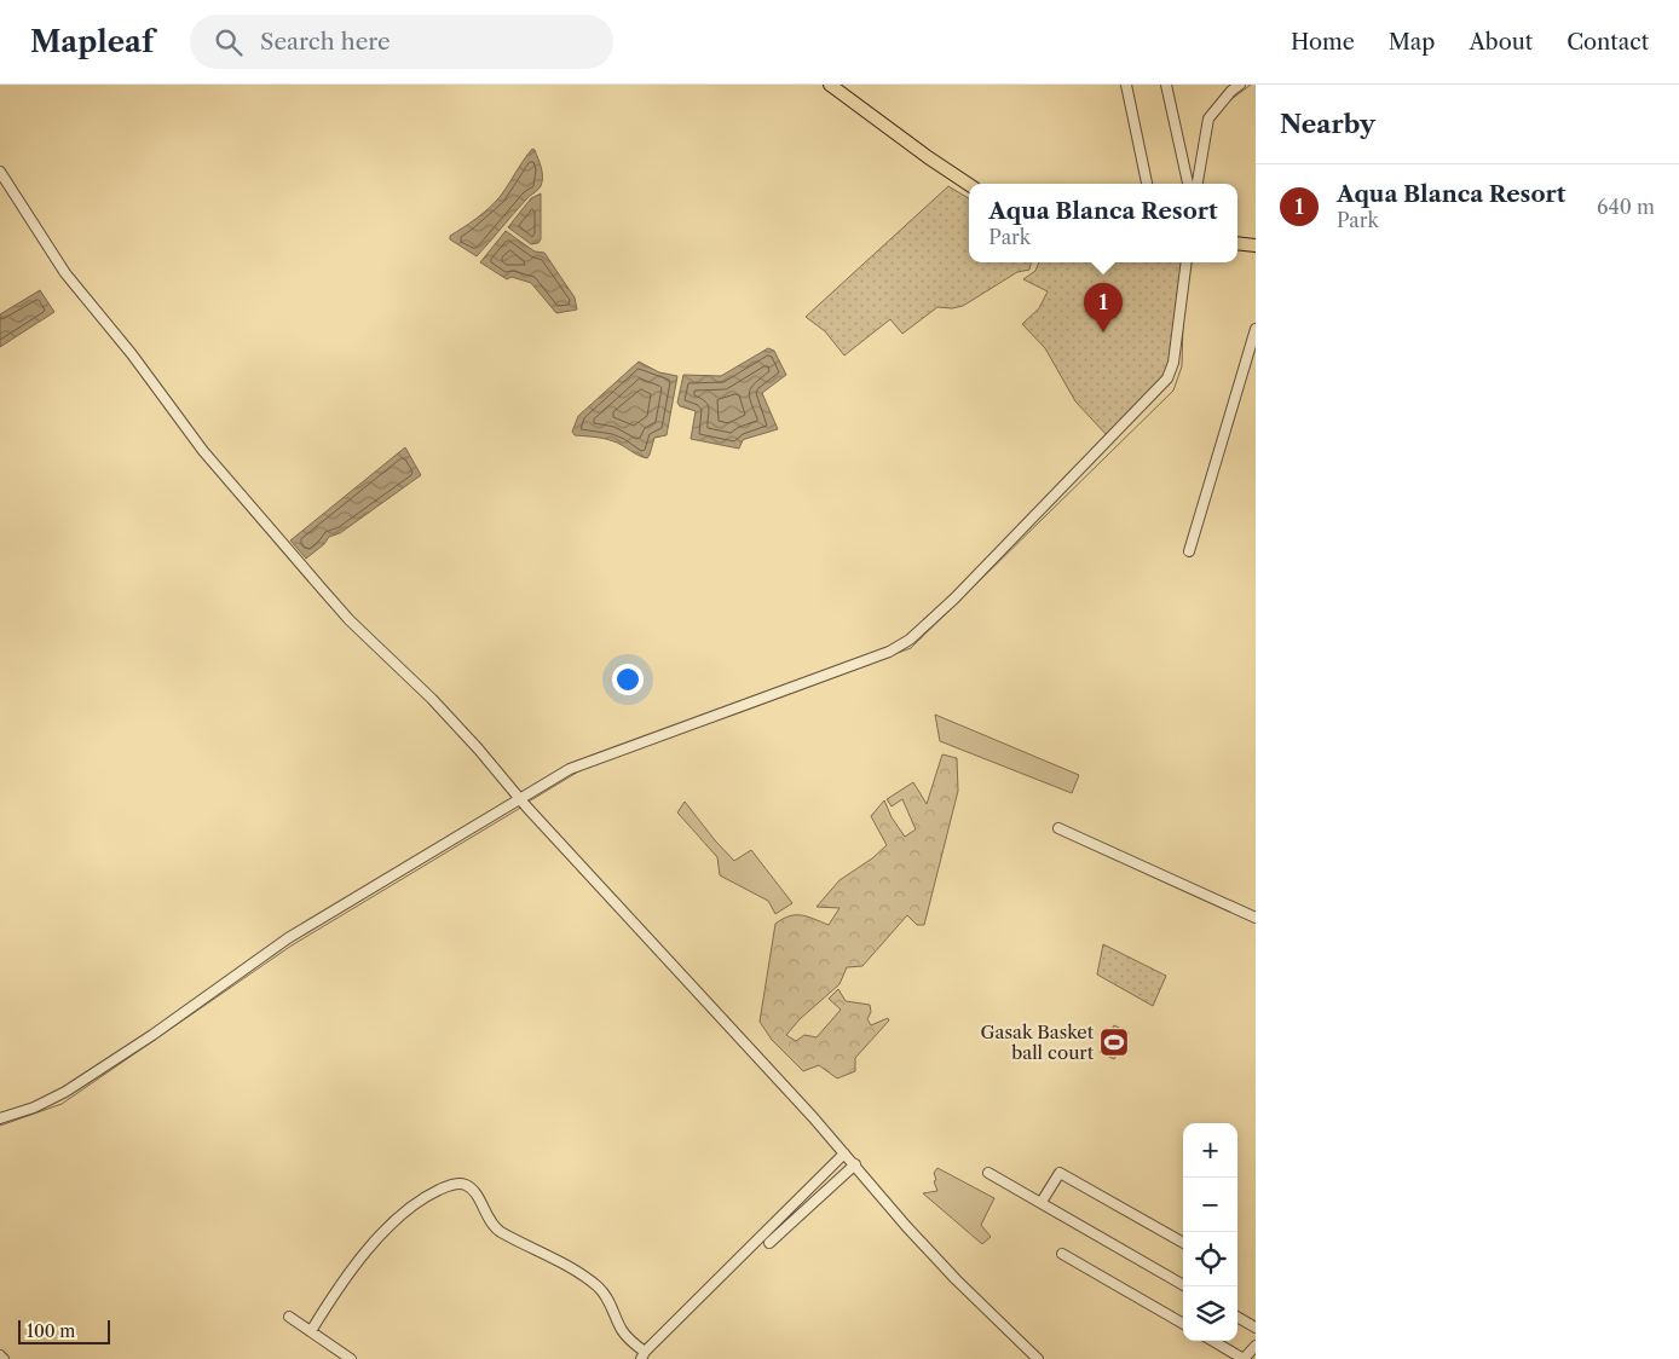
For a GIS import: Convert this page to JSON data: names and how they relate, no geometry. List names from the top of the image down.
{
  "places": {
    "sports": ["Gasak Basket ball court"]
  },
  "scale_bar": "100 m",
  "page": {
    "header": "Mapleaf",
    "search": "Search here",
    "nav": [
      "Home",
      "Map",
      "About",
      "Contact"
    ],
    "heading": "Nearby",
    "list": [
      {
        "mark": "1",
        "name": "Aqua Blanca Resort",
        "note": "Park",
        "value": "640 m"
      }
    ],
    "popup": ["Aqua Blanca Resort", "Park"],
    "pins": "1",
    "map_buttons": ["+", "−"],
    "scale": "100 m"
  }
}
